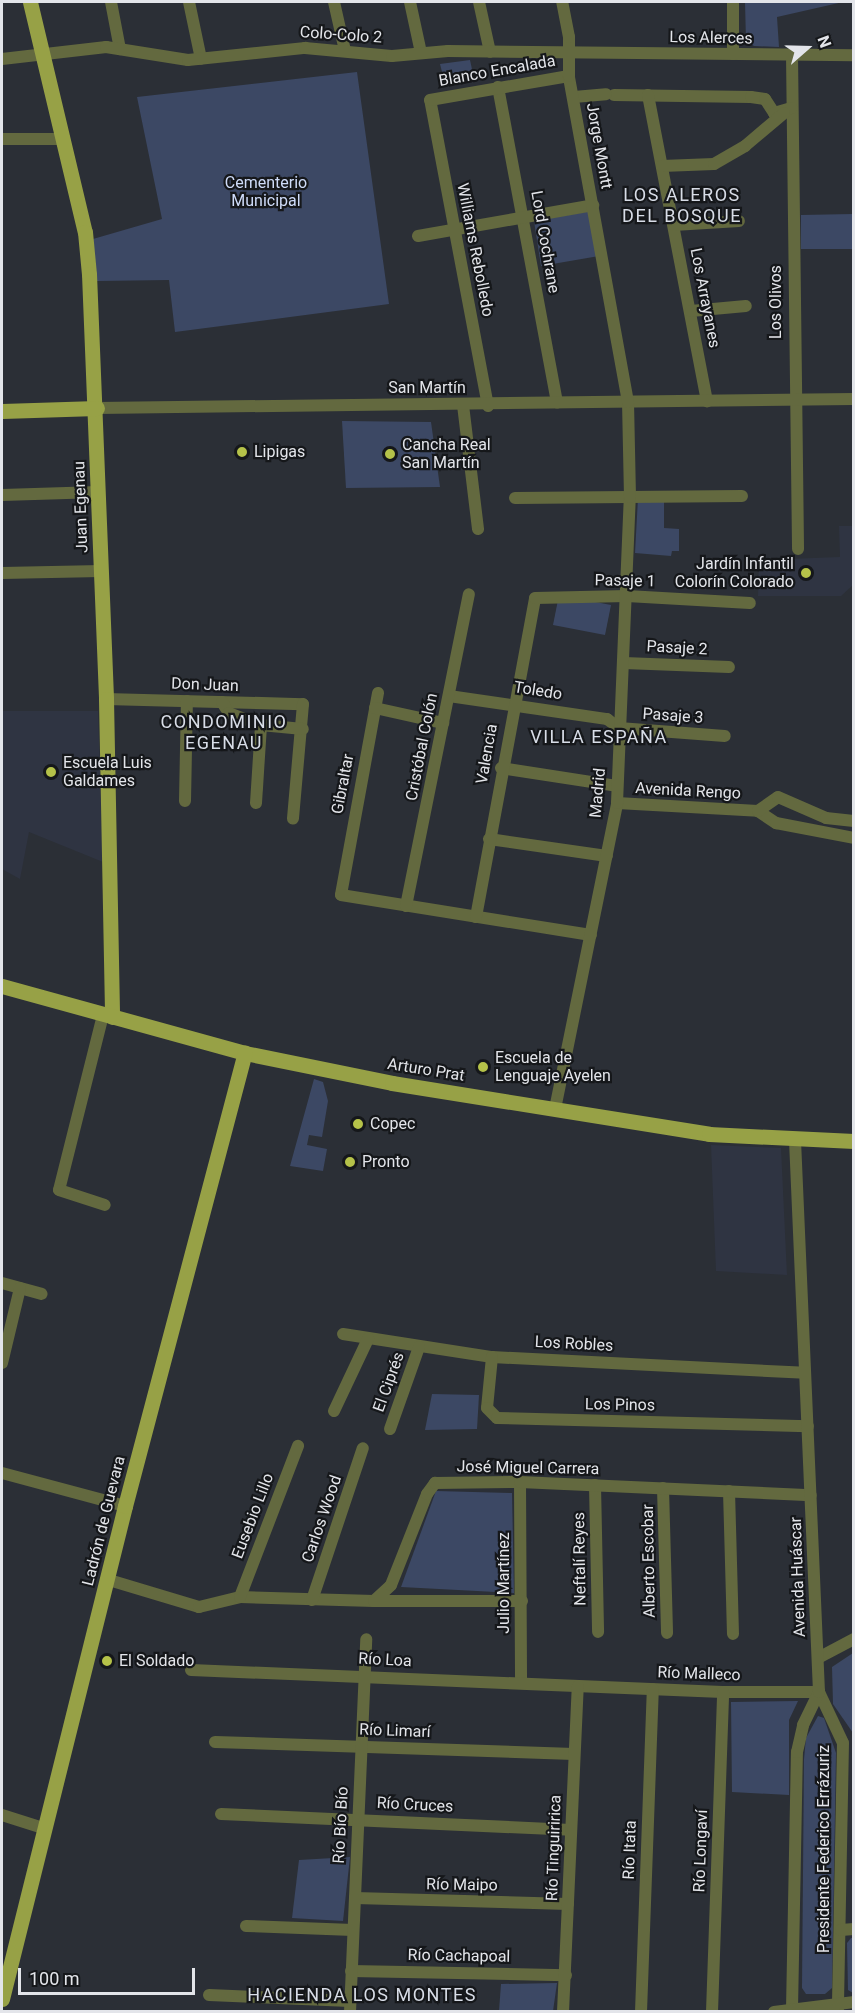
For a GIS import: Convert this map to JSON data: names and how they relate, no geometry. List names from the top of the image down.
{
  "streets": {
    "main road": [
      "San Martín",
      "Juan Egenau",
      "Arturo Prat",
      "Ladrón de Guevara"
    ],
    "street": [
      "Colo-Colo 2",
      "Los Alerces",
      "Blanco Encalada",
      "Jorge Montt",
      "Lord Cochrane",
      "Williams Rebolledo",
      "Los Arrayanes",
      "Los Olivos",
      "Pasaje 1",
      "Pasaje 2",
      "Don Juan",
      "Toledo",
      "Pasaje 3",
      "Cristóbal Colón",
      "Valencia",
      "Gibraltar",
      "Avenida Rengo",
      "Madrid",
      "Los Robles",
      "El Ciprés",
      "Los Pinos",
      "José Miguel Carrera",
      "Eusebio Lillo",
      "Carlos Wood",
      "Neftalí Reyes",
      "Alberto Escobar",
      "Avenida Huáscar",
      "Julio Martínez",
      "Río Loa",
      "Río Malleco",
      "Río Limarí",
      "Río Cruces",
      "Río Bío Bío",
      "Río Tinguiririca",
      "Presidente Federico Errázuriz",
      "Río Itata",
      "Río Longaví",
      "Río Maipo",
      "Río Cachapoal"
    ]
  },
  "crossings": [
    ["Colo-Colo 2", "Los Alerces"],
    ["Colo-Colo 2", "Jorge Montt"],
    ["Colo-Colo 2", "Juan Egenau"],
    ["Los Alerces", "Jorge Montt"],
    ["Los Alerces", "Los Olivos"],
    ["Blanco Encalada", "Jorge Montt"],
    ["Blanco Encalada", "Lord Cochrane"],
    ["Blanco Encalada", "Williams Rebolledo"],
    ["Jorge Montt", "San Martín"],
    ["Jorge Montt", "Madrid"],
    ["Lord Cochrane", "San Martín"],
    ["Williams Rebolledo", "San Martín"],
    ["Los Arrayanes", "San Martín"],
    ["Los Olivos", "San Martín"],
    ["San Martín", "Juan Egenau"],
    ["San Martín", "Madrid"],
    ["Juan Egenau", "Don Juan"],
    ["Juan Egenau", "Arturo Prat"],
    ["Pasaje 1", "Valencia"],
    ["Pasaje 1", "Madrid"],
    ["Pasaje 2", "Madrid"],
    ["Toledo", "Pasaje 3"],
    ["Toledo", "Cristóbal Colón"],
    ["Toledo", "Valencia"],
    ["Toledo", "Madrid"],
    ["Pasaje 3", "Madrid"],
    ["Cristóbal Colón", "Gibraltar"],
    ["Avenida Rengo", "Madrid"],
    ["Madrid", "Arturo Prat"],
    ["Arturo Prat", "Ladrón de Guevara"],
    ["Arturo Prat", "Avenida Huáscar"],
    ["Los Robles", "El Ciprés"],
    ["Los Robles", "Los Pinos"],
    ["Los Robles", "Avenida Huáscar"],
    ["Los Pinos", "Avenida Huáscar"],
    ["José Miguel Carrera", "Neftalí Reyes"],
    ["José Miguel Carrera", "Alberto Escobar"],
    ["José Miguel Carrera", "Avenida Huáscar"],
    ["José Miguel Carrera", "Julio Martínez"],
    ["Avenida Huáscar", "Río Malleco"],
    ["Avenida Huáscar", "Presidente Federico Errázuriz"],
    ["Julio Martínez", "Río Loa"],
    ["Río Loa", "Río Malleco"],
    ["Río Loa", "Río Bío Bío"],
    ["Río Loa", "Río Tinguiririca"],
    ["Río Malleco", "Río Tinguiririca"],
    ["Río Malleco", "Presidente Federico Errázuriz"],
    ["Río Malleco", "Río Itata"],
    ["Río Malleco", "Río Longaví"],
    ["Río Limarí", "Río Bío Bío"],
    ["Río Limarí", "Río Tinguiririca"],
    ["Río Cruces", "Río Bío Bío"],
    ["Río Cruces", "Río Tinguiririca"],
    ["Río Bío Bío", "Río Maipo"],
    ["Río Bío Bío", "Río Cachapoal"],
    ["Río Tinguiririca", "Río Maipo"],
    ["Río Tinguiririca", "Río Cachapoal"]
  ],
  "districts": [
    "LOS ALEROS DEL BOSQUE",
    "CONDOMINIO EGENAU",
    "VILLA ESPAÑA",
    "HACIENDA LOS MONTES"
  ],
  "parks": ["Cementerio Municipal"],
  "places": [
    "Lipigas",
    "Cancha Real San Martín",
    "Jardín Infantil Colorín Colorado",
    "Escuela Luis Galdames",
    "Escuela de Lenguaje Ayelen",
    "Copec",
    "Pronto",
    "El Soldado"
  ],
  "scale_bar": "100 m",
  "north": "right"
}
